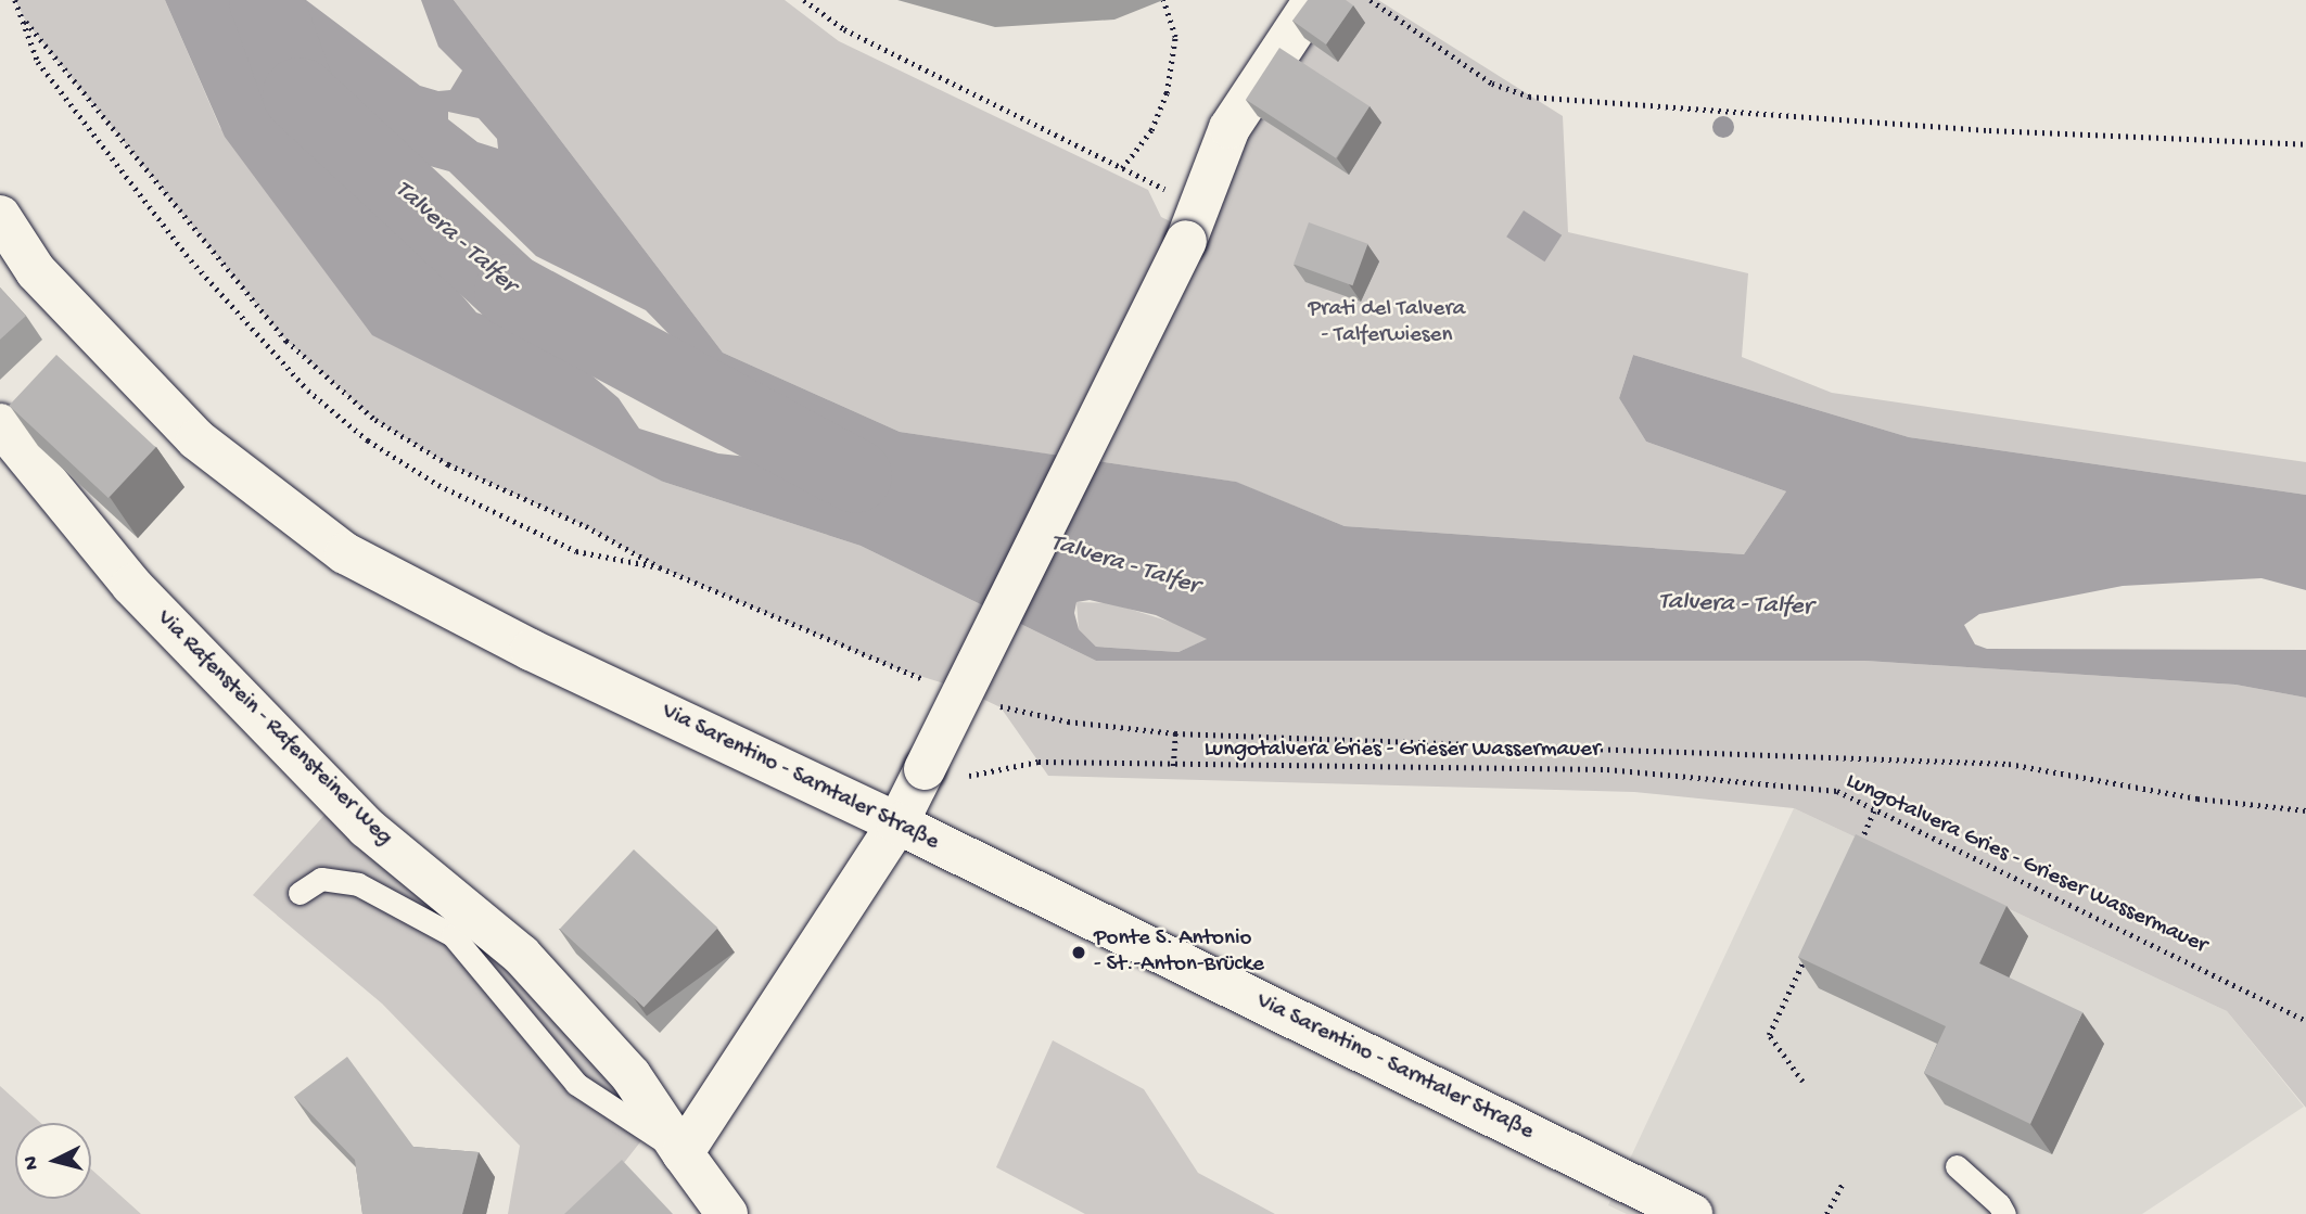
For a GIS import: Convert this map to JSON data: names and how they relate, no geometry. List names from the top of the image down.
{
  "streets": {
    "street": ["Via Rafenstein - Rafensteiner Weg", "Via Sarentino - Sarntaler Straße"],
    "path": ["Lungotalvera Gries - Grieser Wassermauer"]
  },
  "water": ["Talvera - Talfer"],
  "parks": ["Prati del Talvera - Talferwiesen"],
  "places": ["Ponte S. Antonio - St.-Anton-Brücke"],
  "north": "left"
}
